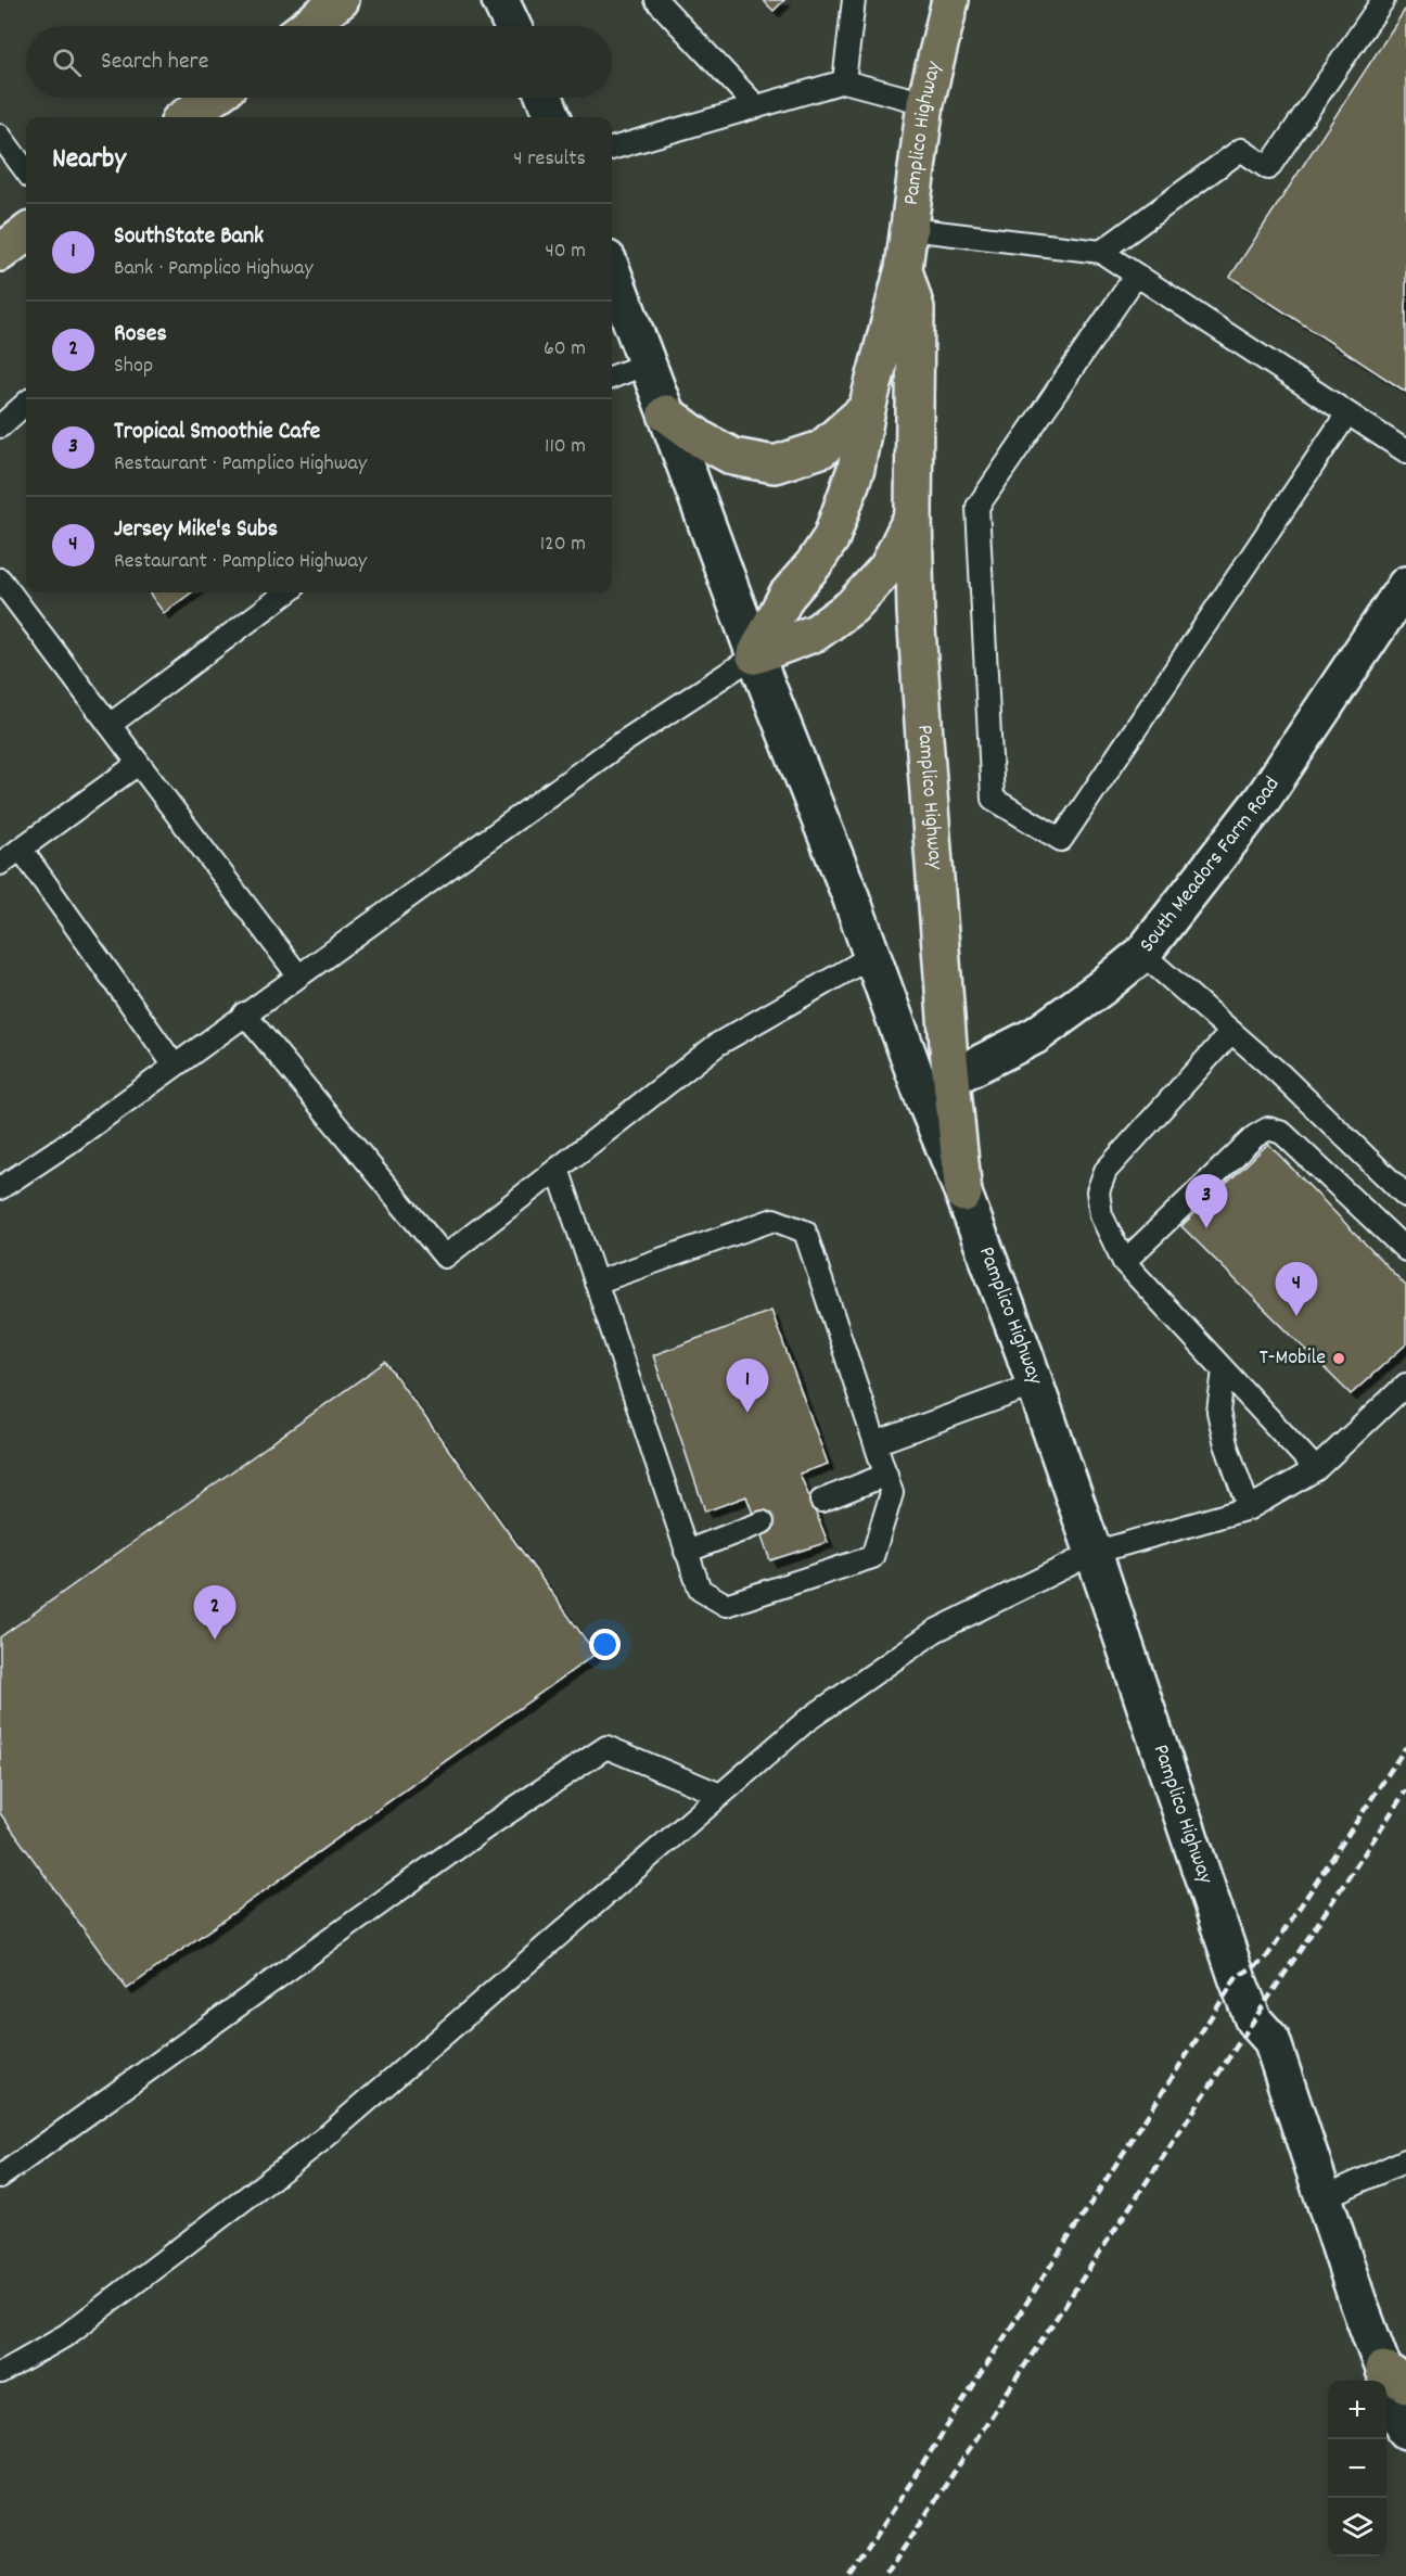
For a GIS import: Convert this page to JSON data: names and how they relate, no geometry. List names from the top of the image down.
{
  "streets": {
    "main road": ["Pamplico Highway", "South Meadors Farm Road"]
  },
  "crossings": [
    ["Pamplico Highway", "South Meadors Farm Road"]
  ],
  "places": ["T-Mobile"],
  "page": {
    "search": "Search here",
    "heading": ["Nearby", "4 results"],
    "list": [
      {
        "mark": "1",
        "name": "SouthState Bank",
        "note": "Bank · Pamplico Highway",
        "value": "40 m"
      },
      {
        "mark": "2",
        "name": "Roses",
        "note": "Shop",
        "value": "60 m"
      },
      {
        "mark": "3",
        "name": "Tropical Smoothie Cafe",
        "note": "Restaurant · Pamplico Highway",
        "value": "110 m"
      },
      {
        "mark": "4",
        "name": "Jersey Mike's Subs",
        "note": "Restaurant · Pamplico Highway",
        "value": "120 m"
      }
    ],
    "pins": [
      "3",
      "4",
      "1",
      "2"
    ],
    "map_buttons": ["+", "−"]
  }
}
